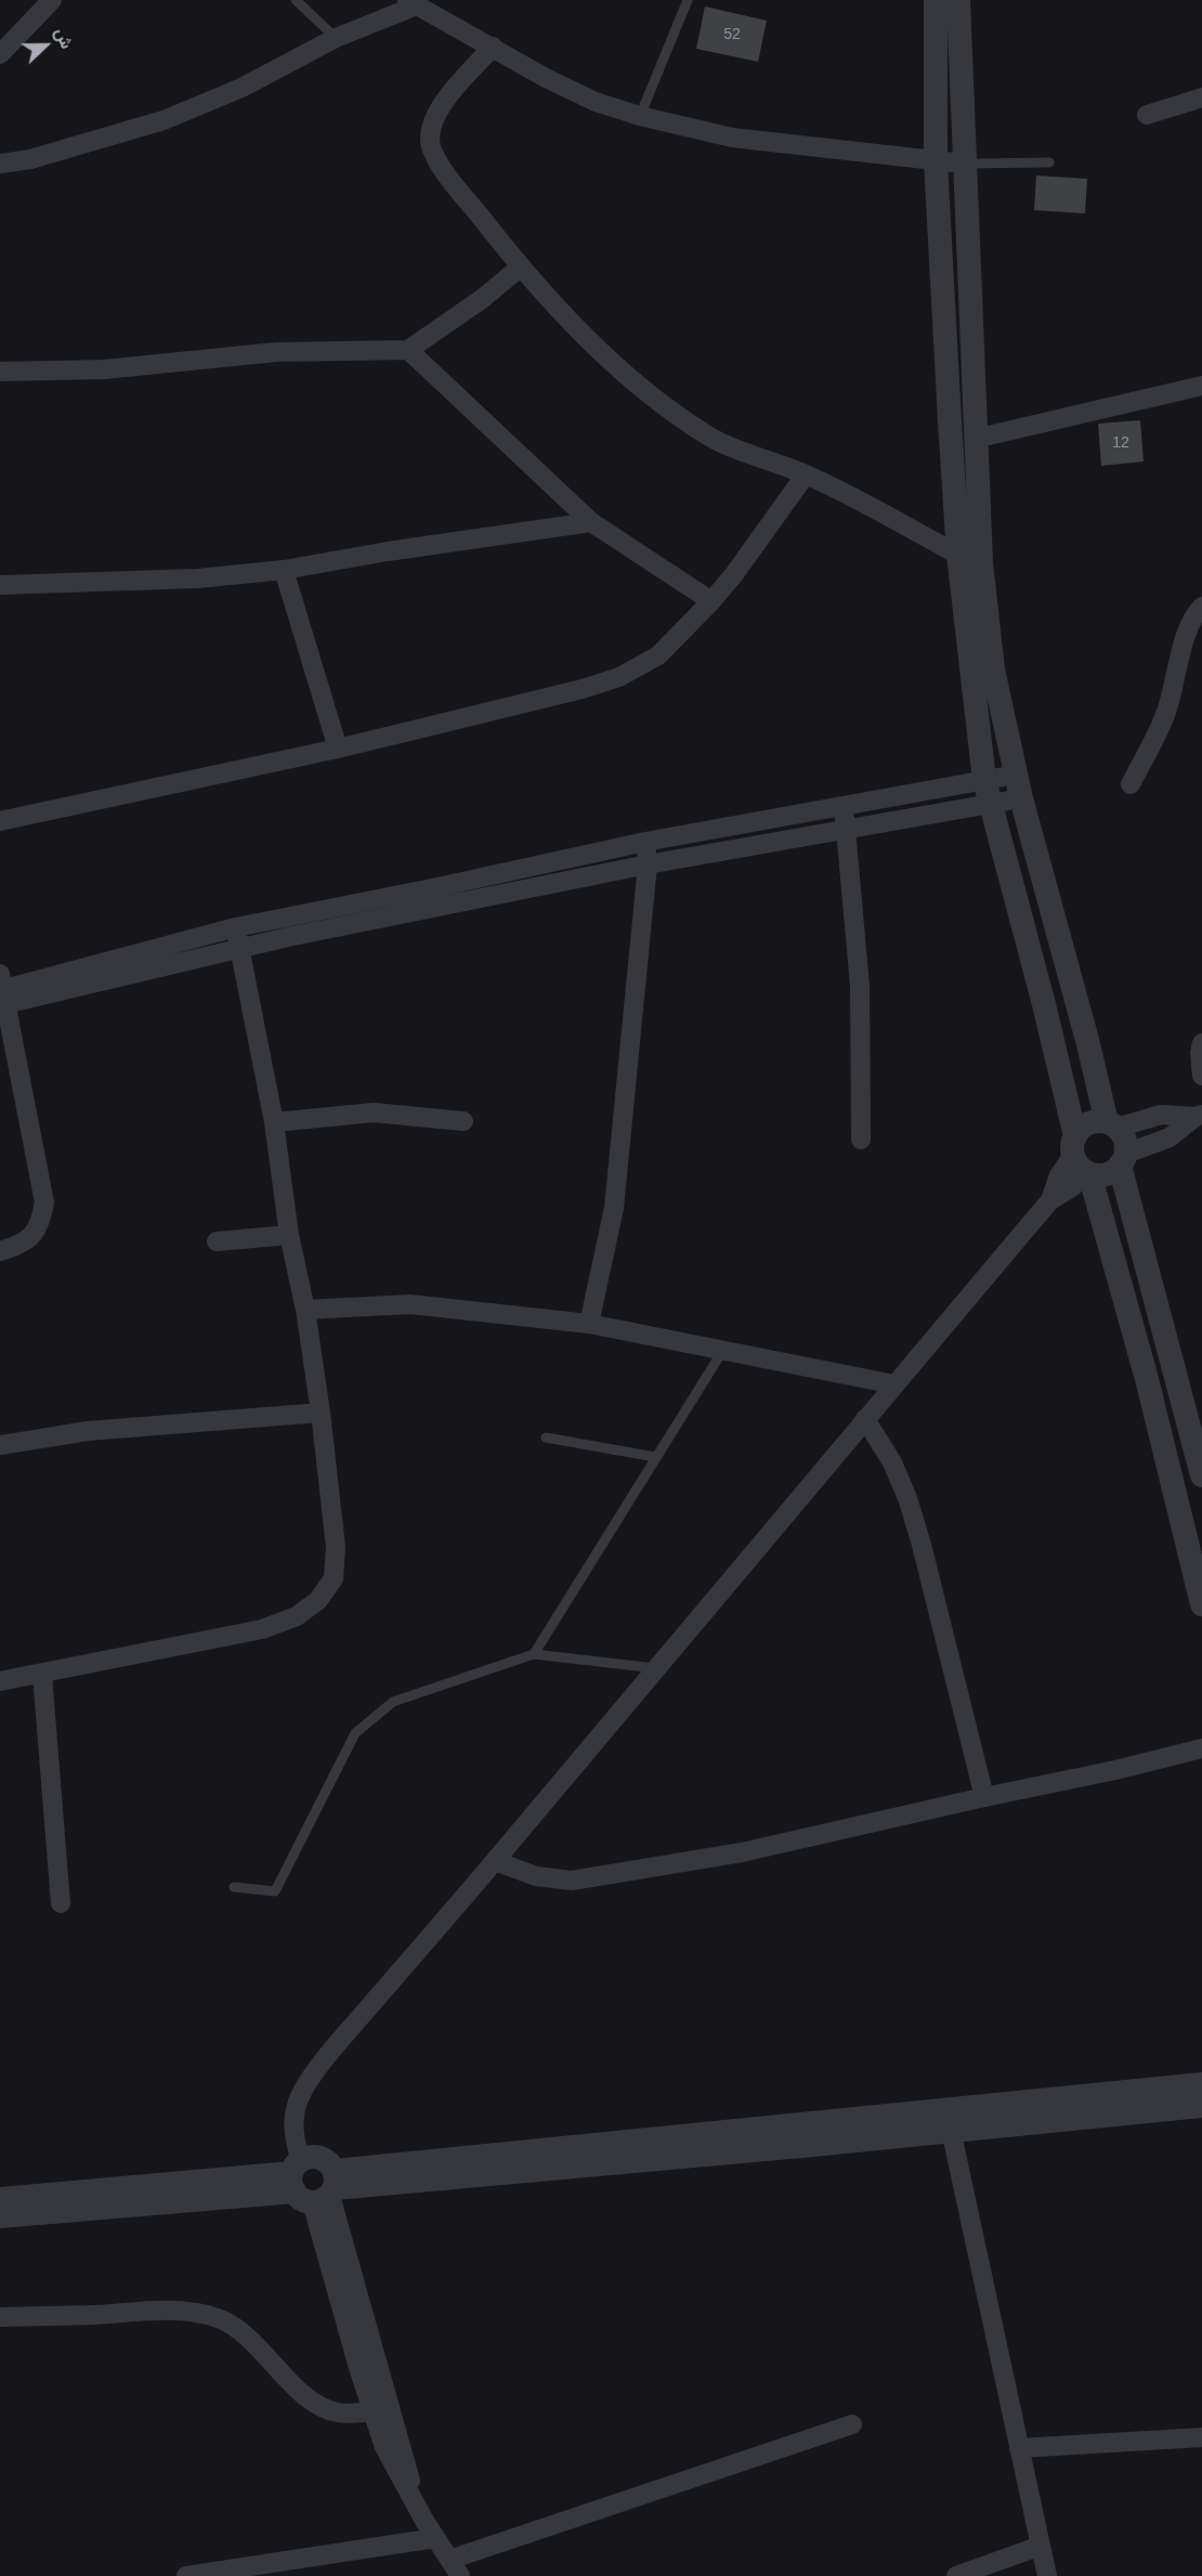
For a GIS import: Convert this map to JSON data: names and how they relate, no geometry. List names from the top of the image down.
{
  "house_numbers": ["52", "12"],
  "north": "right"
}
